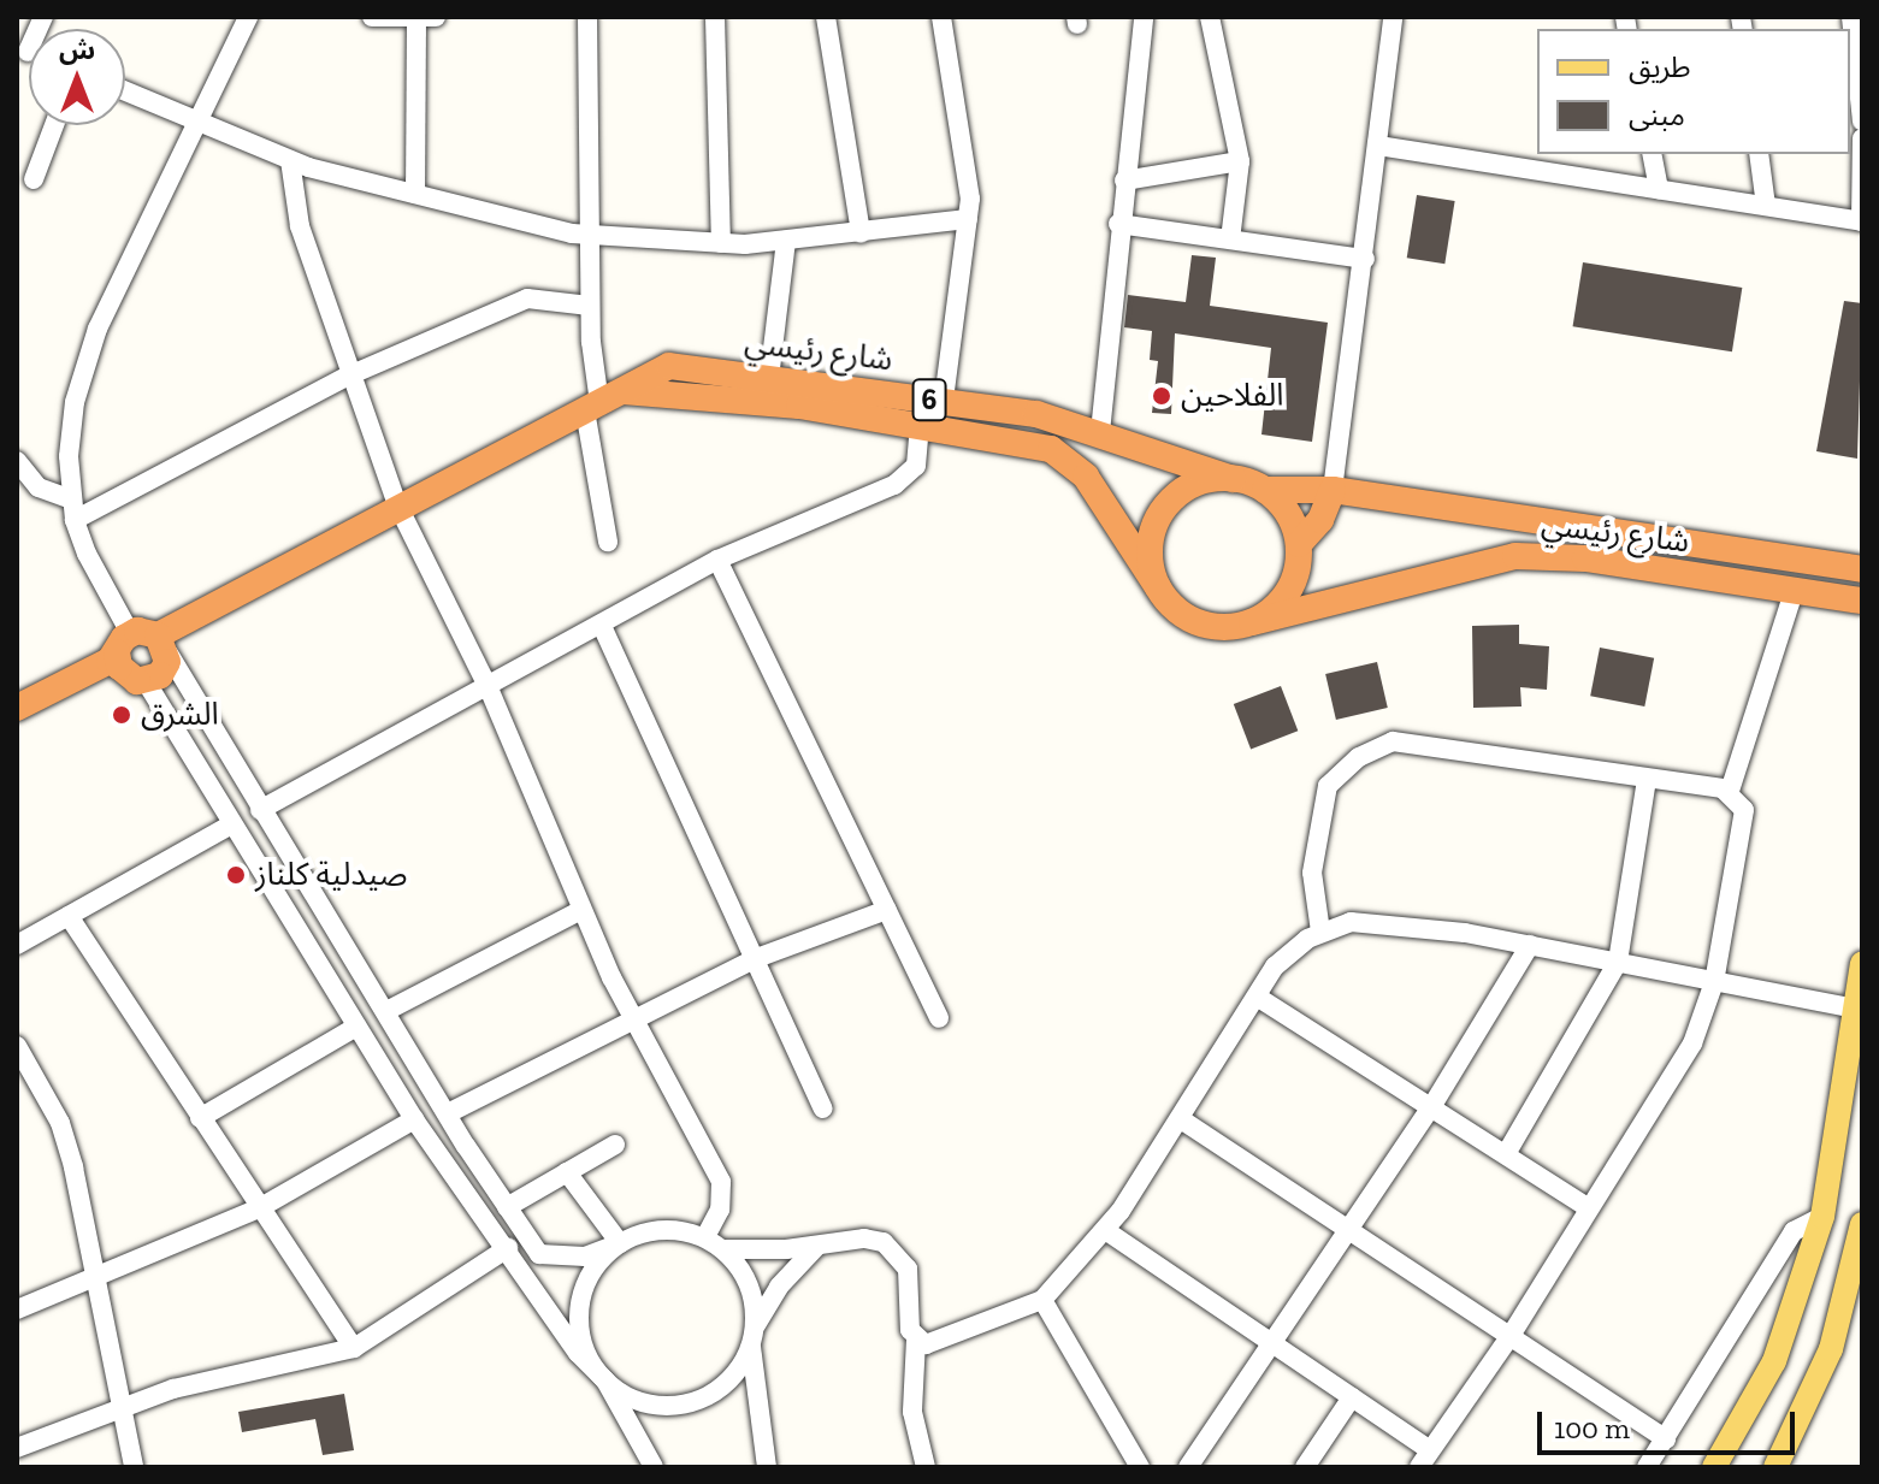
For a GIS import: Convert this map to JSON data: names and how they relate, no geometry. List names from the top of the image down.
{
  "streets": {
    "highway": ["شارع رئيسي", "6"]
  },
  "places": ["الفلاحين", "الشرق", "صيدلية كلناز"],
  "legend": ["طريق", "مبنى"],
  "scale_bar": "100 m",
  "north": "top"
}
